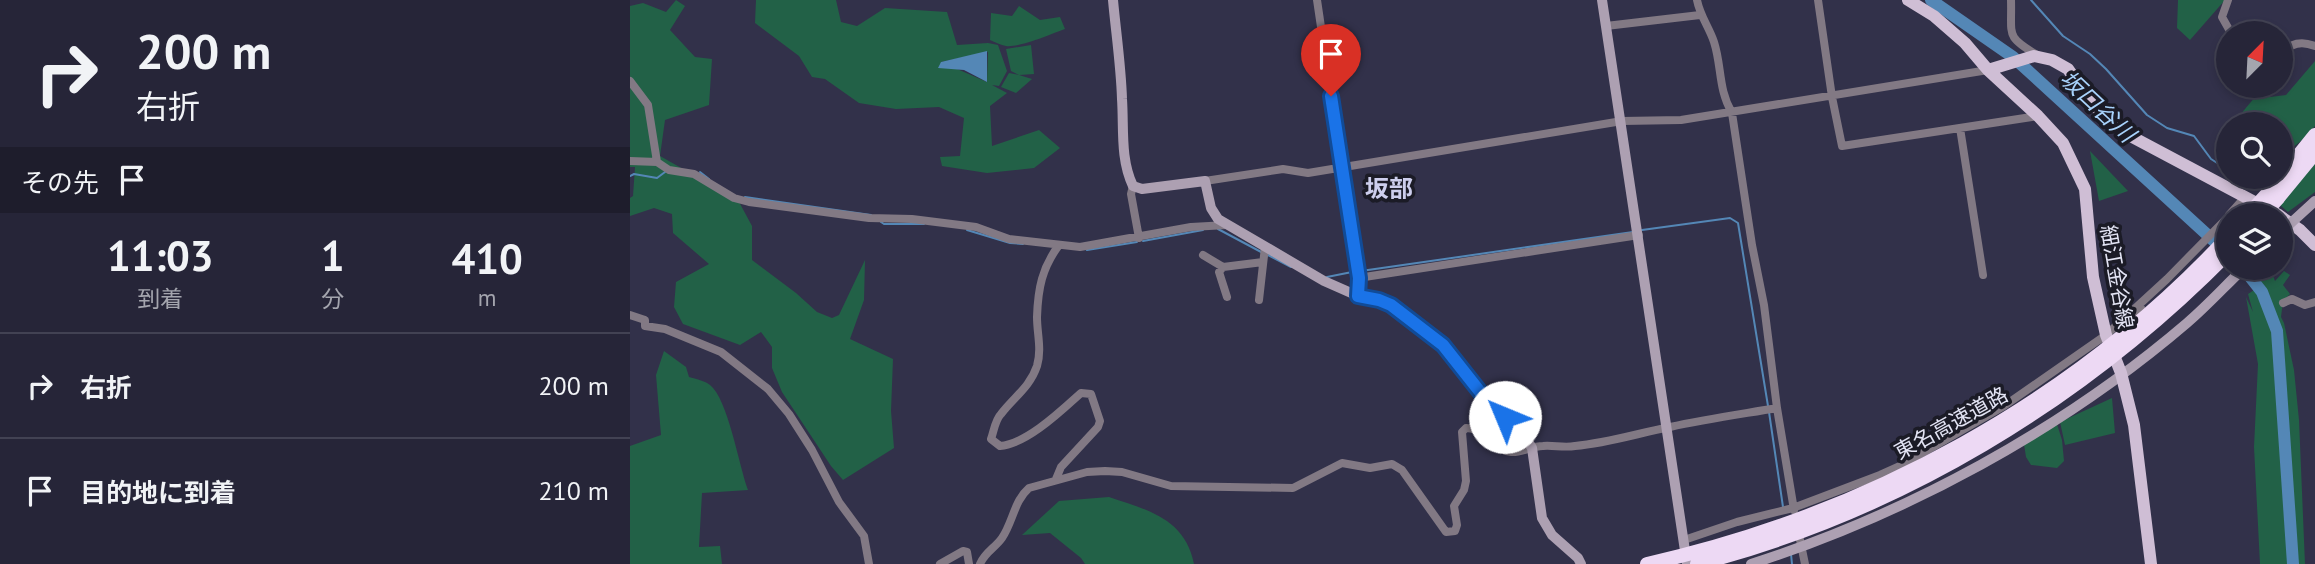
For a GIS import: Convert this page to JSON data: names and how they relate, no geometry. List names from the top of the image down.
{
  "streets": {
    "highway": ["東名高速道路"],
    "main road": ["細江金谷線"]
  },
  "districts": ["坂部"],
  "water": ["坂口谷川"],
  "north": "top right",
  "page": {
    "turn": ["200 m", "右折"],
    "then": "その先",
    "eta": [
      "11:03",
      "到着",
      "1",
      "分",
      "410",
      "m"
    ],
    "list": [
      {
        "name": "右折",
        "value": "200 m"
      },
      {
        "name": "目的地に到着",
        "value": "210 m"
      }
    ]
  }
}
